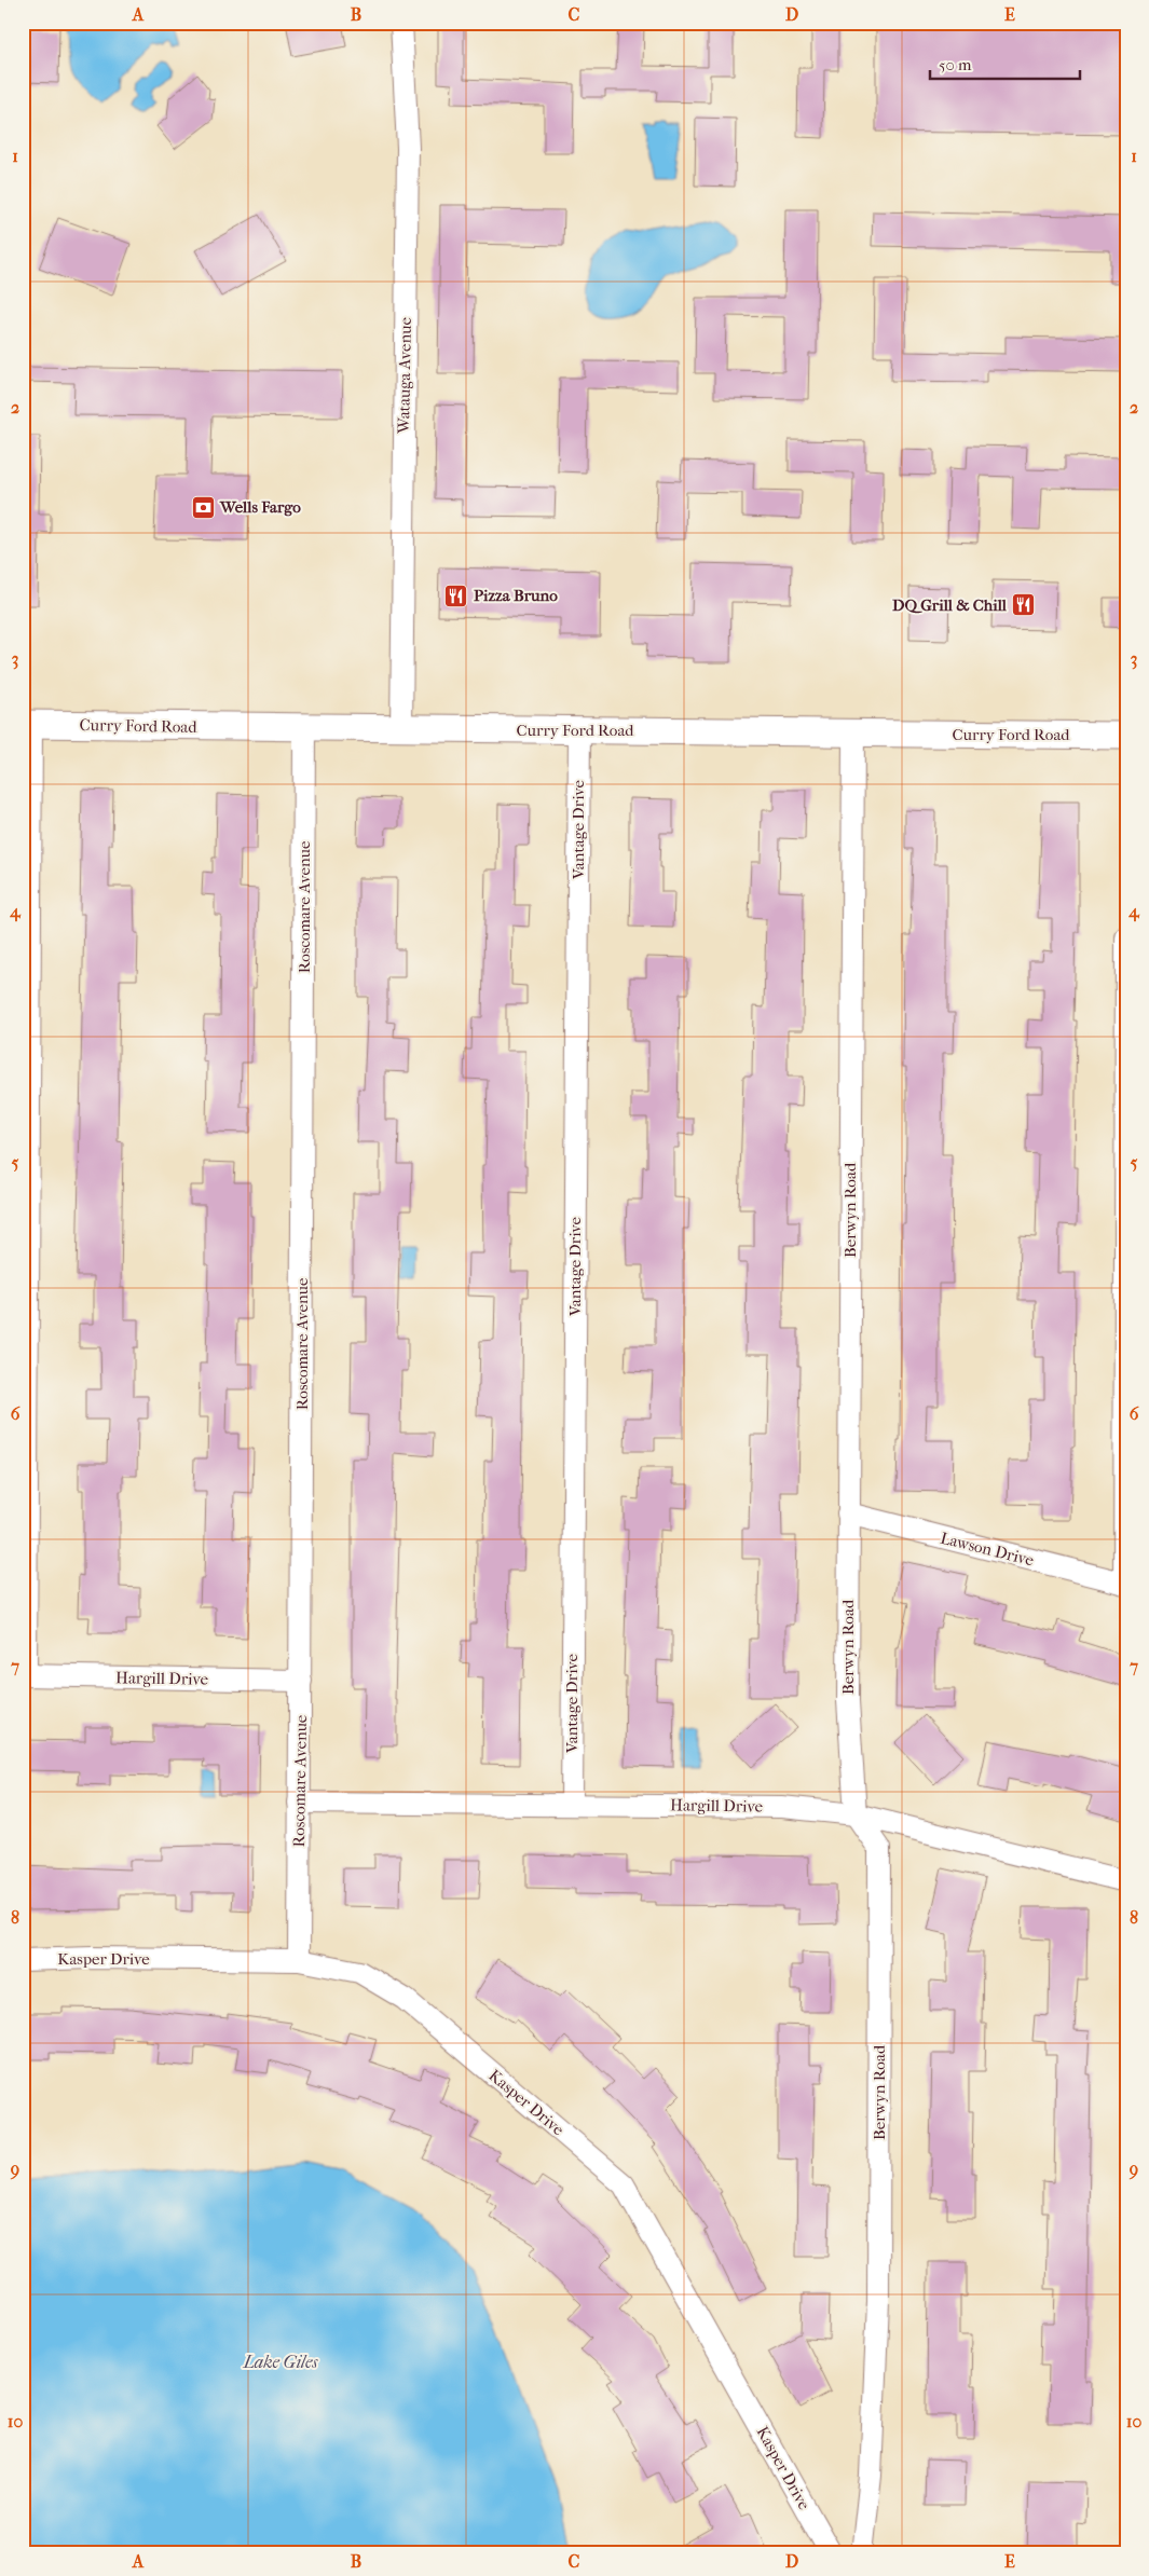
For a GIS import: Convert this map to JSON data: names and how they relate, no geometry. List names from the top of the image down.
{
  "streets": {
    "street": [
      "Watauga Avenue",
      "Curry Ford Road",
      "Vantage Drive",
      "Roscomare Avenue",
      "Berwyn Road",
      "Lawson Drive",
      "Hargill Drive",
      "Kasper Drive"
    ]
  },
  "crossings": [
    ["Watauga Avenue", "Curry Ford Road"],
    ["Curry Ford Road", "Vantage Drive"],
    ["Curry Ford Road", "Roscomare Avenue"],
    ["Curry Ford Road", "Berwyn Road"],
    ["Vantage Drive", "Hargill Drive"],
    ["Roscomare Avenue", "Hargill Drive"],
    ["Roscomare Avenue", "Kasper Drive"],
    ["Berwyn Road", "Lawson Drive"],
    ["Berwyn Road", "Hargill Drive"]
  ],
  "water": ["Lake Giles"],
  "places": {
    "bank": ["Wells Fargo"],
    "restaurant": ["Pizza Bruno", "DQ Grill & Chill"]
  },
  "scale_bar": "50 m",
  "grid": {
    "columns": [
      "A",
      "B",
      "C",
      "D",
      "E"
    ],
    "rows": [
      "1",
      "2",
      "3",
      "4",
      "5",
      "6",
      "7",
      "8",
      "9",
      "10"
    ]
  }
}
